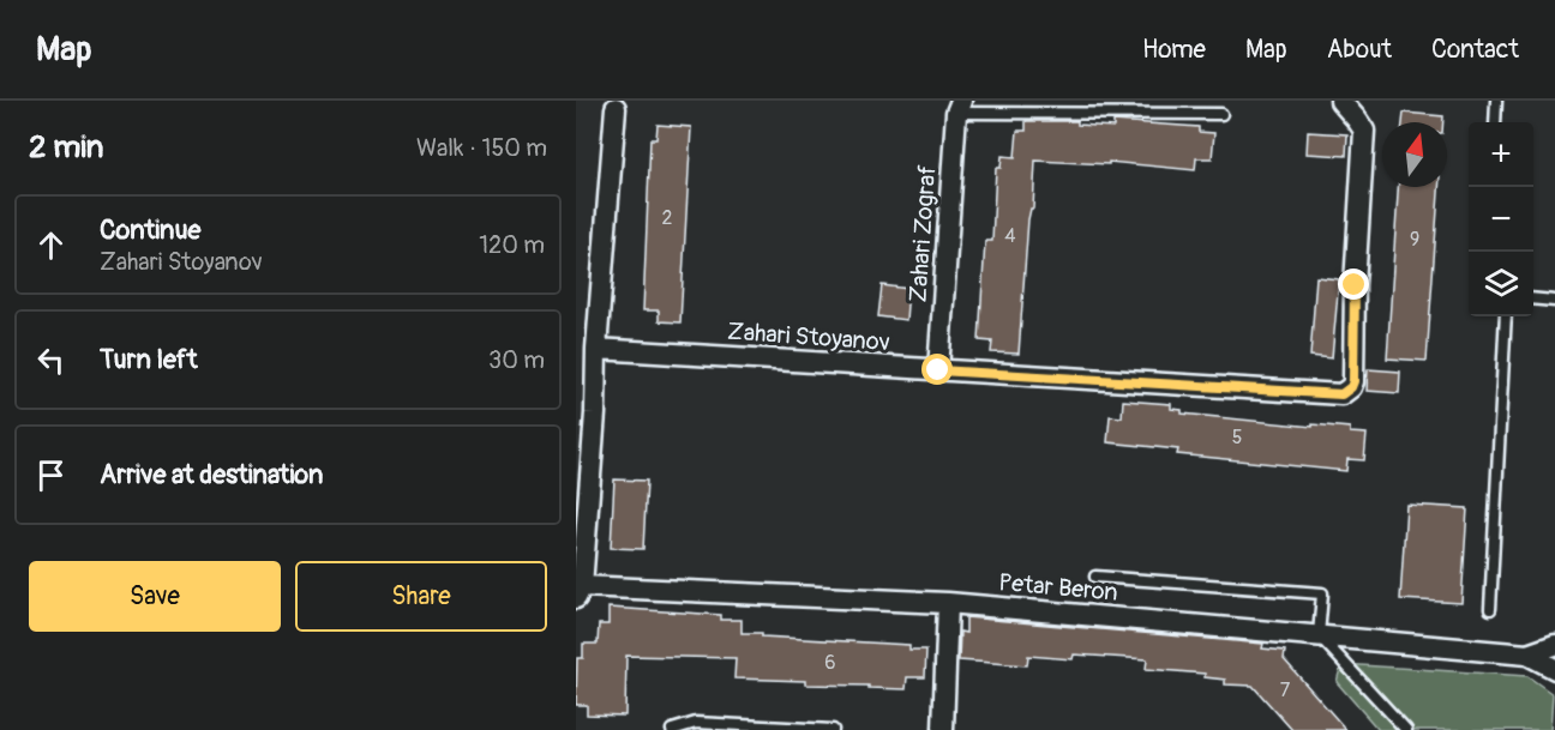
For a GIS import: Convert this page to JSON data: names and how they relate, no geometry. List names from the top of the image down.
{
  "streets": {
    "street": ["Zahari Zograf", "Zahari Stoyanov", "Petar Beron"]
  },
  "crossings": [
    ["Zahari Zograf", "Zahari Stoyanov"]
  ],
  "house_numbers": [
    "2",
    "4",
    "9",
    "5",
    "6",
    "7"
  ],
  "north": "top",
  "page": {
    "header": "Map",
    "nav": [
      "Home",
      "Map",
      "About",
      "Contact"
    ],
    "heading": ["2 min", "Walk · 150 m"],
    "map_buttons": ["+", "−"],
    "list": [
      ["Continue", "Zahari Stoyanov", "120 m"],
      ["Turn left", "30 m"],
      "Arrive at destination"
    ],
    "buttons": ["Save", "Share"]
  }
}
